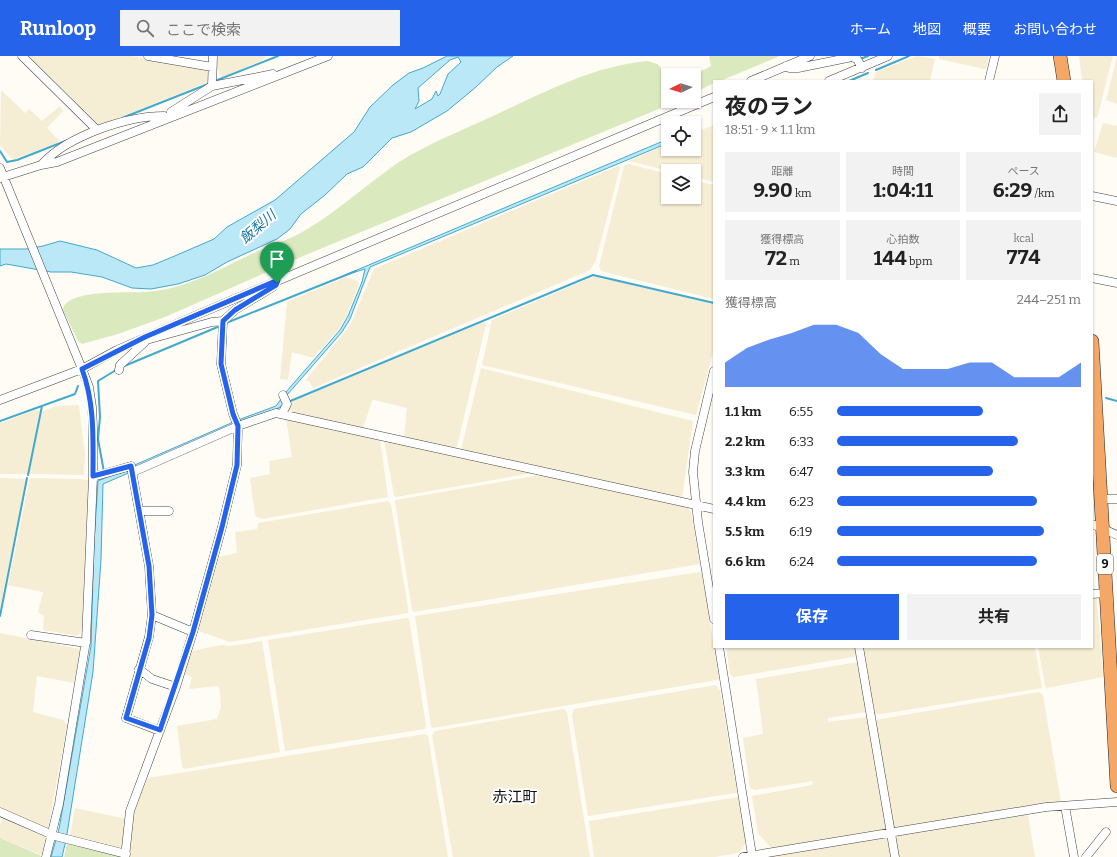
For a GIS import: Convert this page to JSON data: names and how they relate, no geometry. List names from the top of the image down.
{
  "streets": {
    "highway": ["9"]
  },
  "districts": ["赤江町"],
  "water": ["飯梨川"],
  "north": "left",
  "page": {
    "header": "Runloop",
    "search": "ここで検索",
    "nav": [
      "ホーム",
      "地図",
      "概要",
      "お問い合わせ"
    ],
    "heading": ["夜のラン", "18:51 · 9 × 1.1 km"],
    "stats": [
      ["距離", "9.90 km"],
      ["時間", "1:04:11"],
      ["ペース", "6:29 /km"],
      ["獲得標高", "72 m"],
      ["心拍数", "144 bpm"],
      ["kcal", "774"]
    ],
    "chart": ["獲得標高", "244–251 m"],
    "list": [
      {
        "name": "1.1 km",
        "note": "6:55"
      },
      {
        "name": "2.2 km",
        "note": "6:33"
      },
      {
        "name": "3.3 km",
        "note": "6:47"
      },
      {
        "name": "4.4 km",
        "note": "6:23"
      },
      {
        "name": "5.5 km",
        "note": "6:19"
      },
      {
        "name": "6.6 km",
        "note": "6:24"
      }
    ],
    "buttons": ["保存", "共有"]
  }
}
